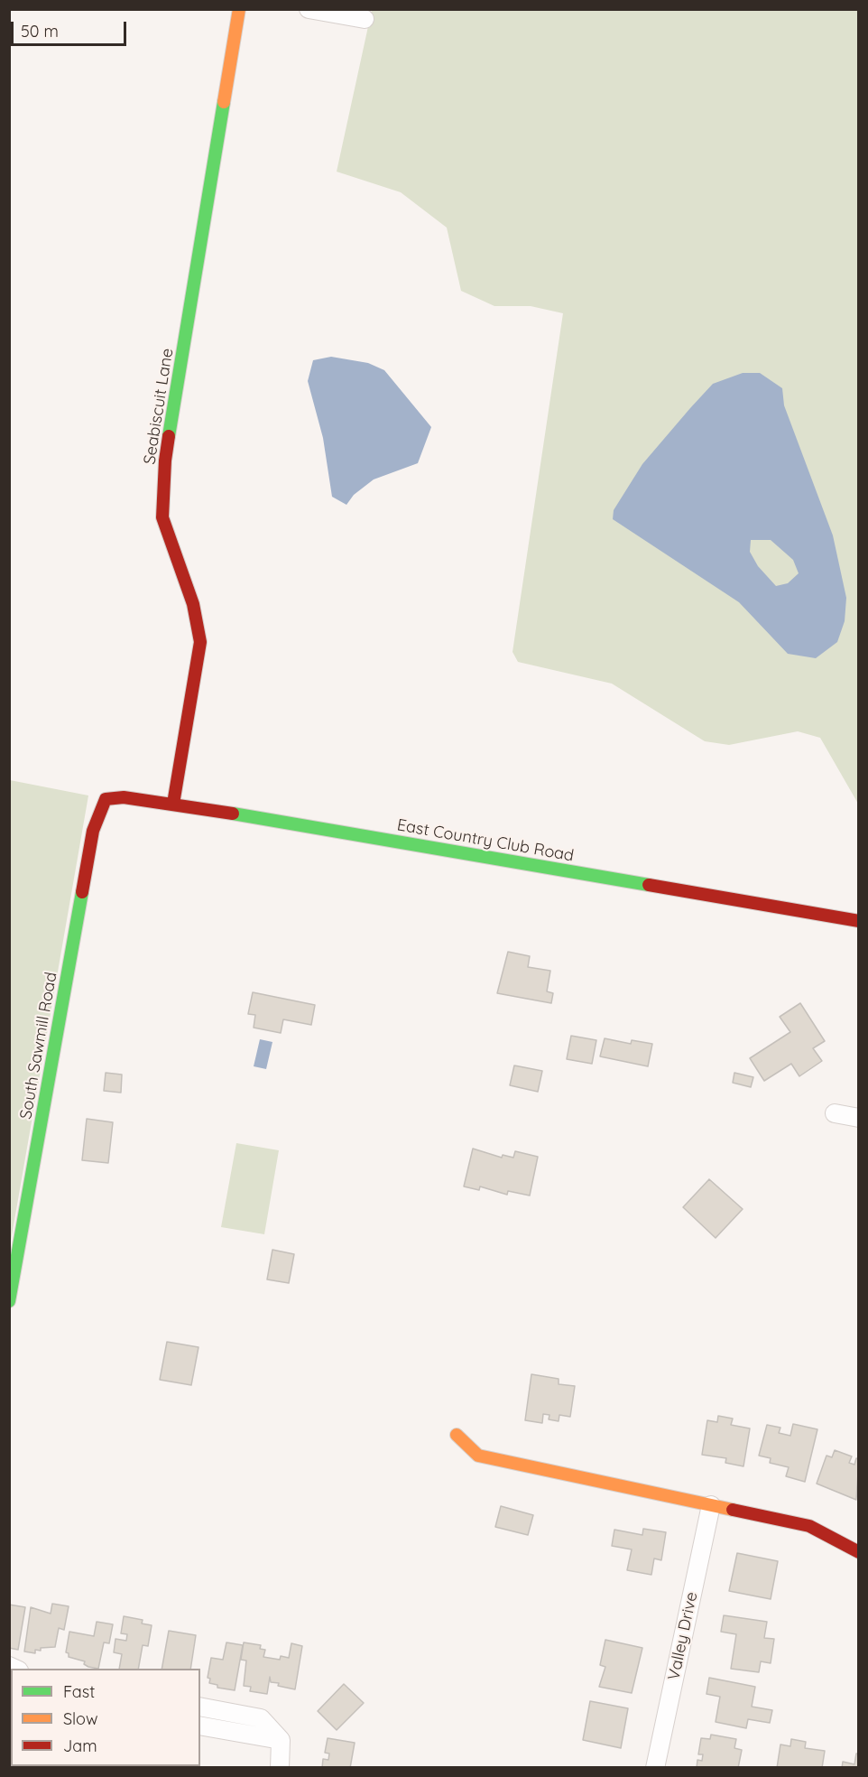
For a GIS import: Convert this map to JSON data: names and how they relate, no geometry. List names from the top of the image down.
{
  "streets": {
    "street": [
      "Seabiscuit Lane",
      "East Country Club Road",
      "South Sawmill Road",
      "Valley Drive"
    ]
  },
  "crossings": [
    ["Seabiscuit Lane", "East Country Club Road"],
    ["East Country Club Road", "South Sawmill Road"]
  ],
  "legend": ["Fast", "Slow", "Jam"],
  "scale_bar": "50 m"
}
